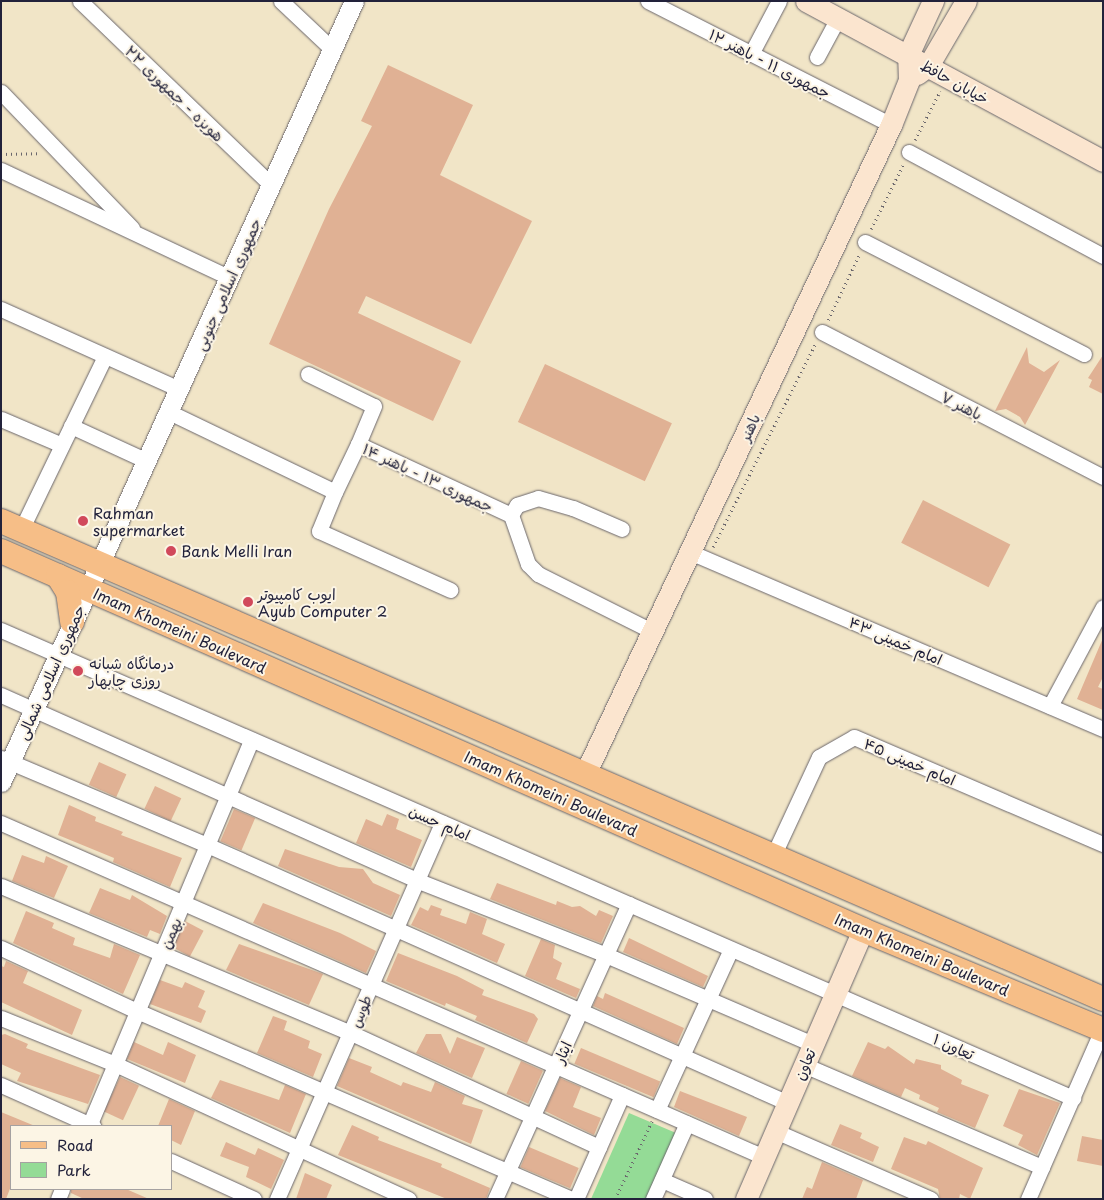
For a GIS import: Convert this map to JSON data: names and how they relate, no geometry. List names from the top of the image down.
{
  "streets": {
    "main road": [
      "خیابان حافظ",
      "باهنر",
      "Imam Khomeini Boulevard",
      "تعاون"
    ],
    "street": [
      "جمهوری ۱۱ - باهنر ۱۲",
      "هویزه - جمهوری ۲۲",
      "جمهوری اسلامی جنوبی",
      "باهنر ۷",
      "جمهوری ۱۳ - باهنر ۱۴",
      "امام خمینی ۴۳",
      "جمهوری اسلامی شمالی",
      "امام خمینی ۴۵",
      "امام حسن",
      "بهمن",
      "طوس",
      "تعاون ۱",
      "ایثار"
    ]
  },
  "crossings": [
    ["جمهوری ۱۱ - باهنر ۱۲", "باهنر"],
    ["هویزه - جمهوری ۲۲", "جمهوری اسلامی جنوبی"],
    ["جمهوری اسلامی جنوبی", "Imam Khomeini Boulevard"],
    ["جمهوری اسلامی جنوبی", "جمهوری اسلامی شمالی"],
    ["باهنر", "جمهوری ۱۳ - باهنر ۱۴"],
    ["باهنر", "Imam Khomeini Boulevard"],
    ["باهنر", "امام خمینی ۴۳"],
    ["Imam Khomeini Boulevard", "جمهوری اسلامی شمالی"],
    ["Imam Khomeini Boulevard", "امام خمینی ۴۵"],
    ["Imam Khomeini Boulevard", "تعاون"],
    ["جمهوری اسلامی شمالی", "امام حسن"],
    ["امام حسن", "بهمن"],
    ["امام حسن", "طوس"],
    ["امام حسن", "تعاون ۱"],
    ["امام حسن", "ایثار"],
    ["تعاون ۱", "تعاون"]
  ],
  "places": [
    "Rahman supermarket",
    "Bank Melli Iran",
    "ایوب کامپیوتر Ayub Computer 2",
    "درمانگاه شبانه روزی چابهار"
  ],
  "legend": ["Road", "Park"]
}
